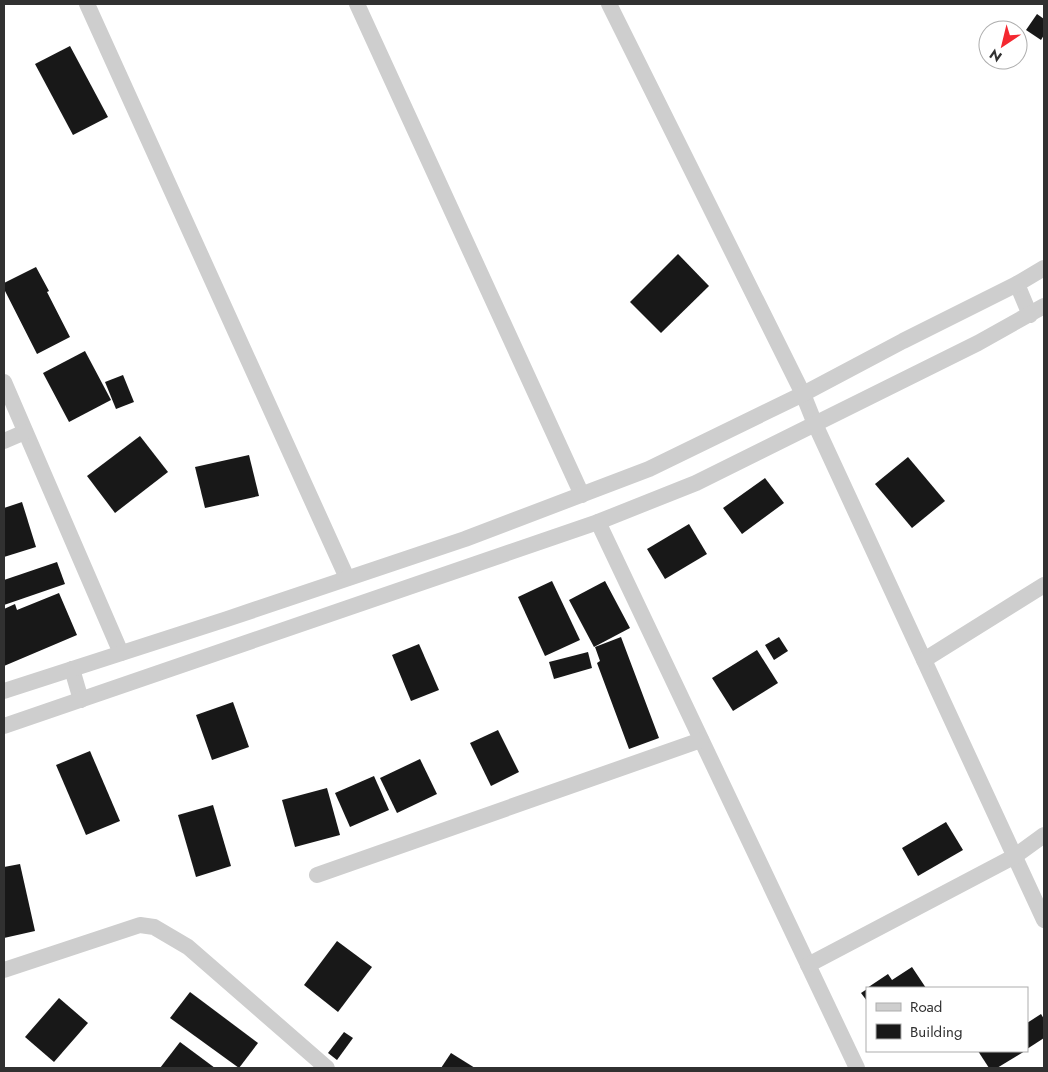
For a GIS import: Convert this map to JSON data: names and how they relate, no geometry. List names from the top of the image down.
{
  "legend": ["Road", "Building"],
  "north": "bottom left"
}
